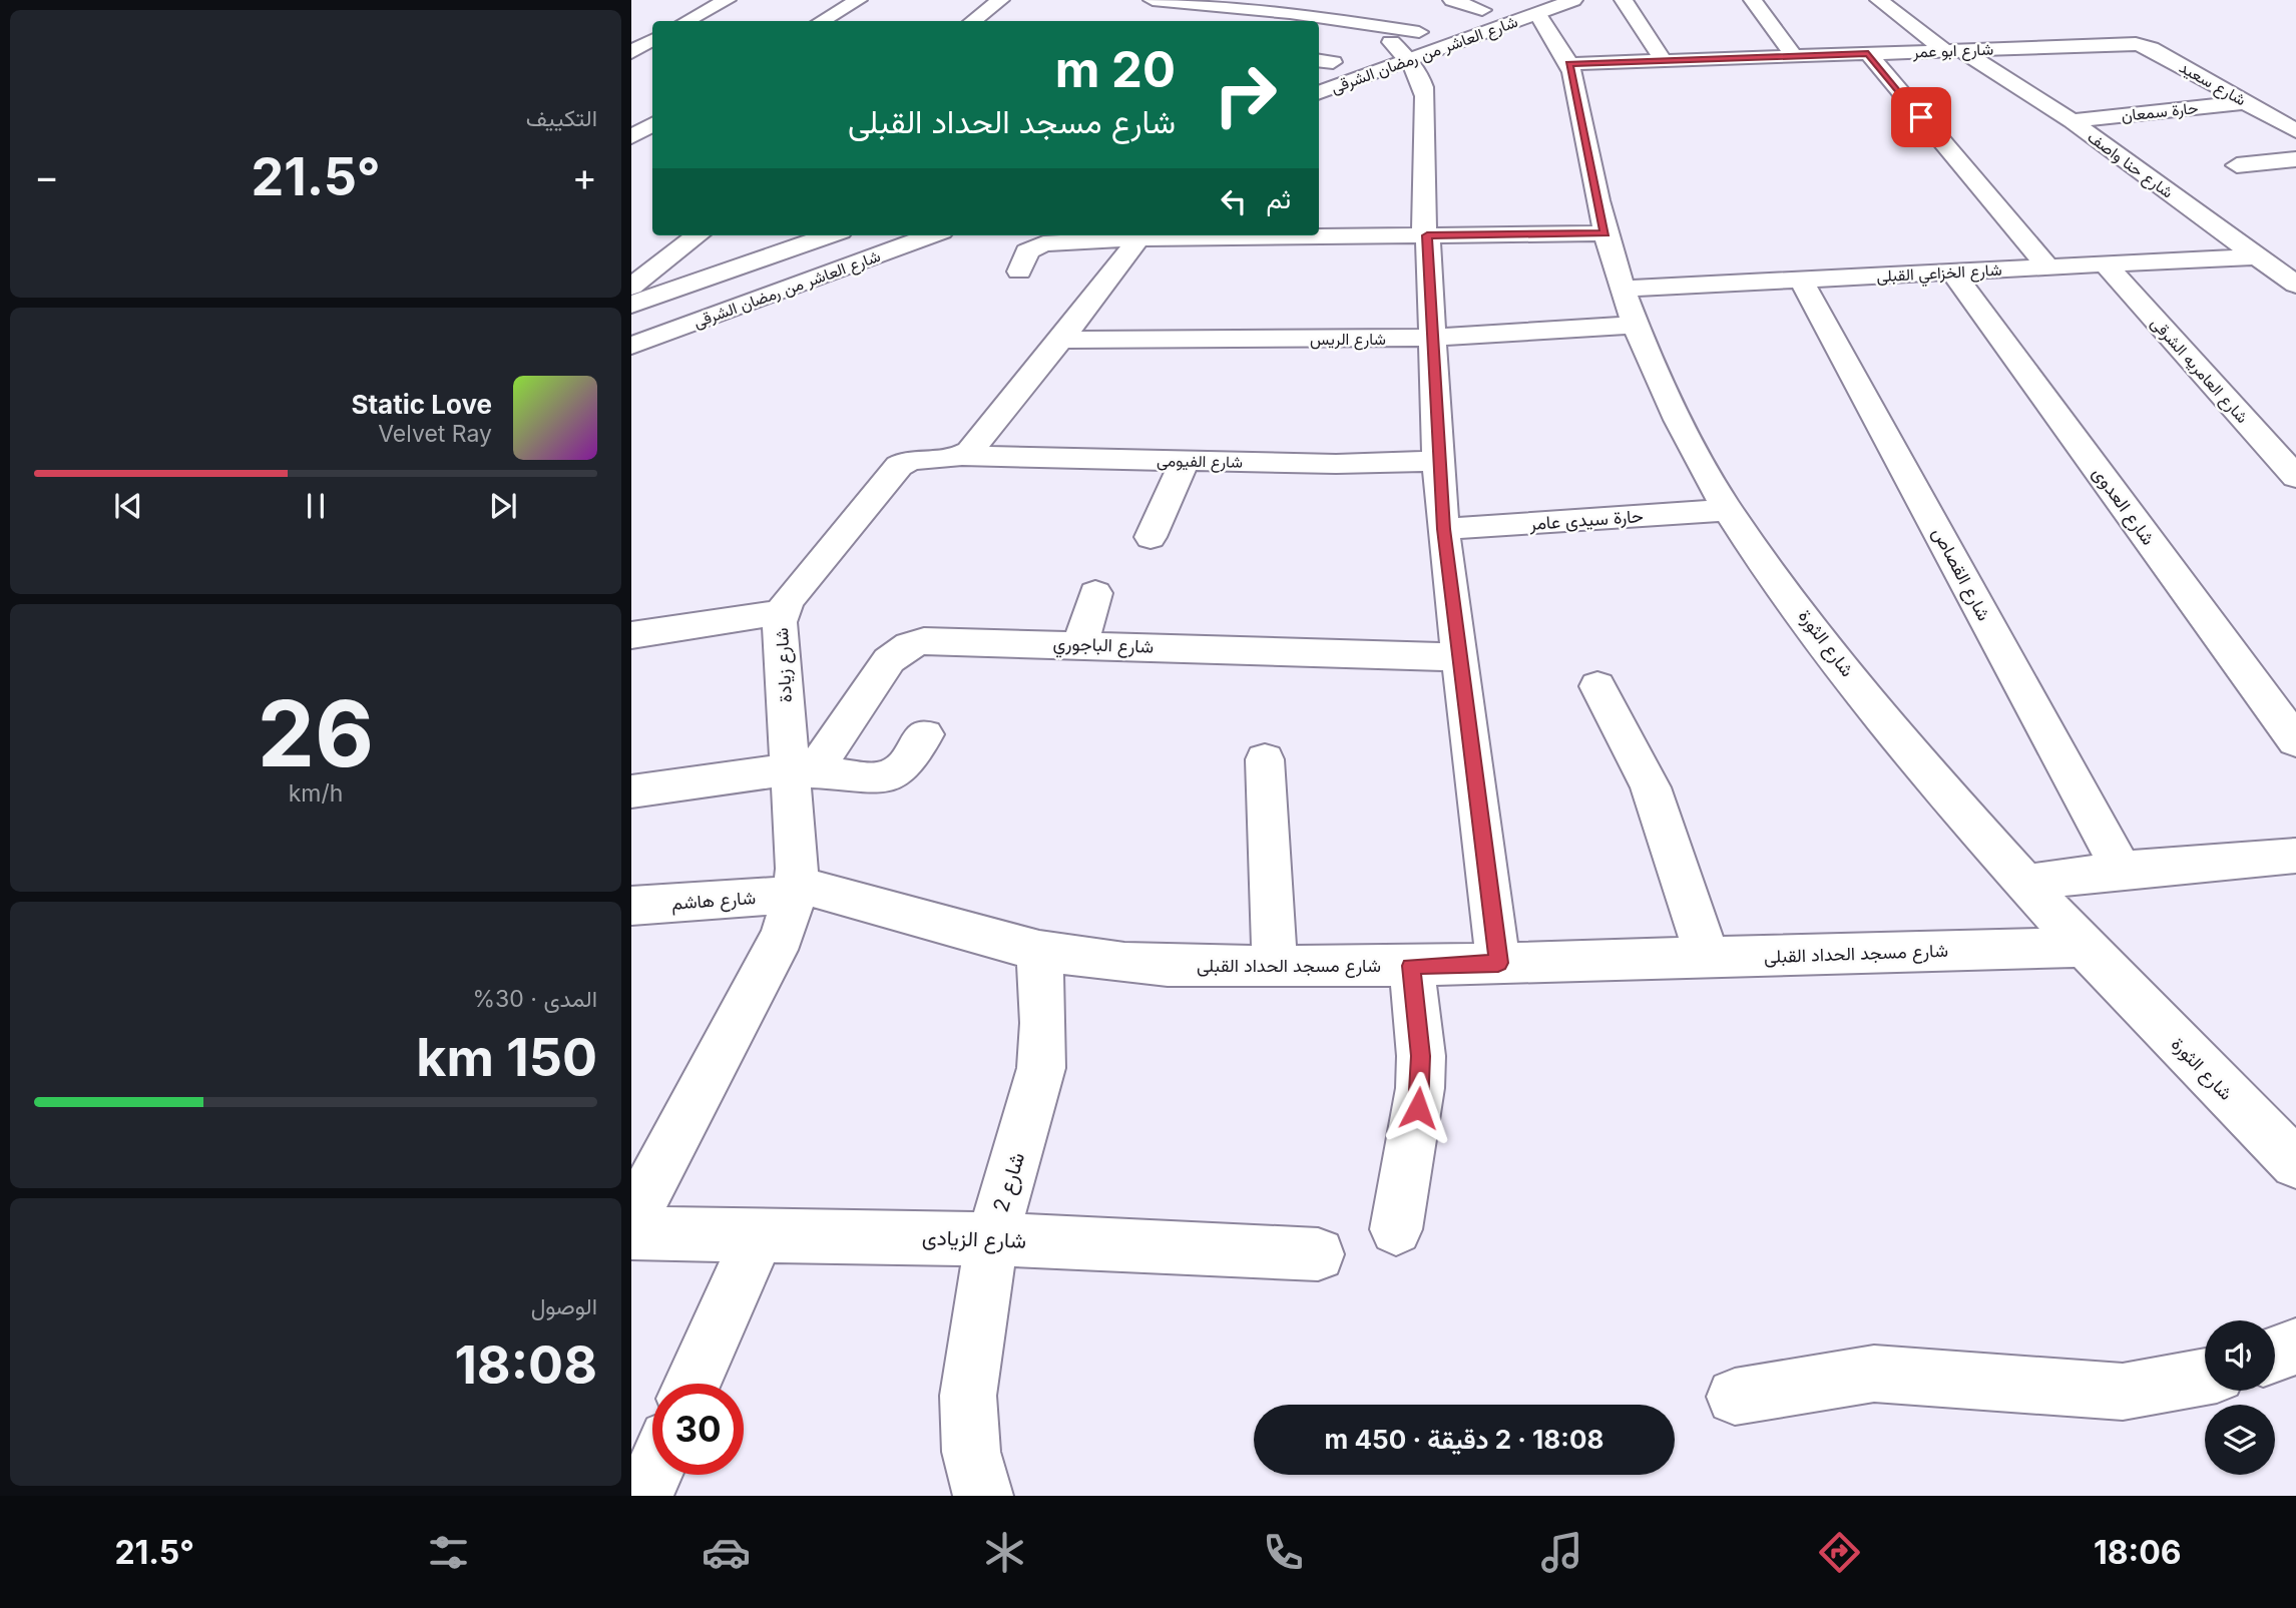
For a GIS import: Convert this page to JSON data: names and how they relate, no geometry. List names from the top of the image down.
{
  "streets": {
    "street": [
      "شارع ابو عمر",
      "شارع العاشر من رمضان الشرقى",
      "شارع سعيد",
      "حارة سمعان",
      "شارع حنا واصف",
      "شارع الخزاعي القبلى",
      "شارع الريس",
      "شارع العامريه الشرقى",
      "شارع الفيومى",
      "شارع العدوى",
      "حارة سيدى عامر",
      "شارع القصاص",
      "شارع الثورة",
      "شارع الباجوري",
      "شارع زيادة",
      "شارع هاشم",
      "شارع مسجد الحداد القبلى",
      "شارع 2",
      "شارع الزيادى"
    ]
  },
  "crossings": [
    ["شارع ابو عمر", "شارع سعيد"],
    ["شارع ابو عمر", "شارع حنا واصف"],
    ["شارع ابو عمر", "شارع الثورة"],
    ["شارع العاشر من رمضان الشرقى", "شارع الثورة"],
    ["شارع سعيد", "حارة سمعان"],
    ["حارة سمعان", "شارع حنا واصف"],
    ["شارع حنا واصف", "شارع الخزاعي القبلى"],
    ["شارع الخزاعي القبلى", "شارع العامريه الشرقى"],
    ["شارع الخزاعي القبلى", "شارع العدوى"],
    ["شارع الخزاعي القبلى", "شارع القصاص"],
    ["شارع الخزاعي القبلى", "شارع الثورة"],
    ["شارع الريس", "شارع الثورة"],
    ["شارع الفيومى", "شارع زيادة"],
    ["حارة سيدى عامر", "شارع الثورة"],
    ["شارع الثورة", "شارع مسجد الحداد القبلى"],
    ["شارع الباجوري", "شارع زيادة"],
    ["شارع زيادة", "شارع هاشم"],
    ["شارع زيادة", "شارع مسجد الحداد القبلى"],
    ["شارع هاشم", "شارع مسجد الحداد القبلى"],
    ["شارع مسجد الحداد القبلى", "شارع 2"],
    ["شارع 2", "شارع الزيادى"]
  ],
  "page": {
    "tile": [
      "التكييف",
      ["26", "km/h"],
      ["المدى · 30%", "150 km"],
      ["الوصول", "18:08"]
    ],
    "turn": ["20 m", "شارع مسجد الحداد القبلى"],
    "heat": ["−", "21.5°", "+"],
    "then": "ثم",
    "song": ["Static Love", "Velvet Ray"],
    "limit": "30",
    "trip": "18:08 · 2 دقيقة · 450 m",
    "tabs": ["18:06", "21.5°"]
  }
}
